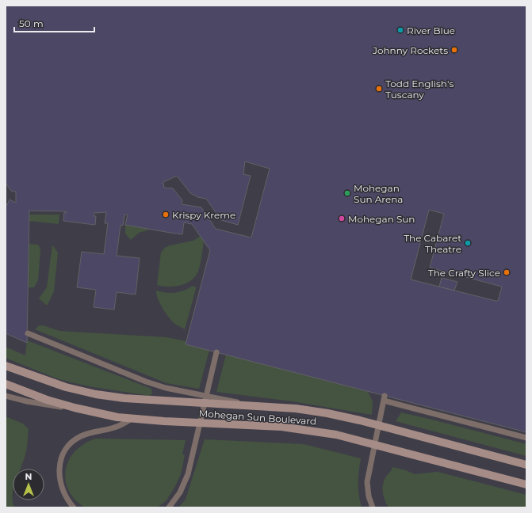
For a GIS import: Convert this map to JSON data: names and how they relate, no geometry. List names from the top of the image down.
{
  "streets": {
    "main road": ["Mohegan Sun Boulevard"]
  },
  "places": [
    "River Blue",
    "Johnny Rockets",
    "Todd English's Tuscany",
    "Mohegan Sun Arena",
    "Krispy Kreme",
    "Mohegan Sun",
    "The Cabaret Theatre",
    "The Crafty Slice"
  ],
  "scale_bar": "50 m",
  "north": "top"
}
